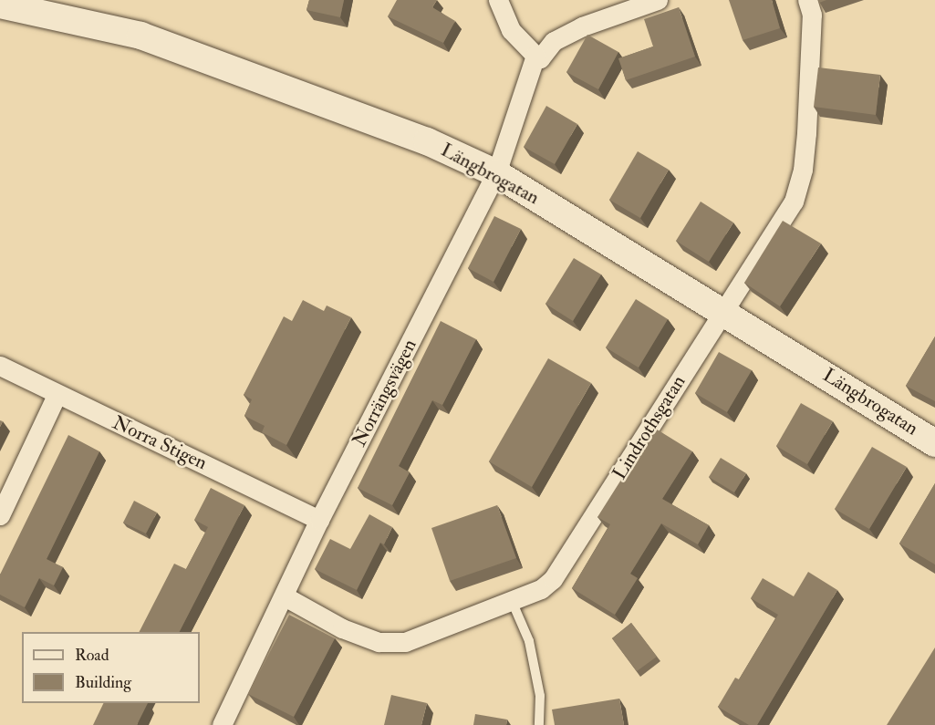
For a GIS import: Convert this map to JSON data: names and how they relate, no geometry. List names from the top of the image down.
{
  "streets": {
    "street": [
      "Längbrogatan",
      "Norrängsvägen",
      "Lindrothsgatan",
      "Norra Stigen"
    ]
  },
  "crossings": [
    ["Längbrogatan", "Norrängsvägen"],
    ["Längbrogatan", "Lindrothsgatan"],
    ["Norrängsvägen", "Lindrothsgatan"],
    ["Norrängsvägen", "Norra Stigen"]
  ],
  "legend": ["Road", "Building"]
}
